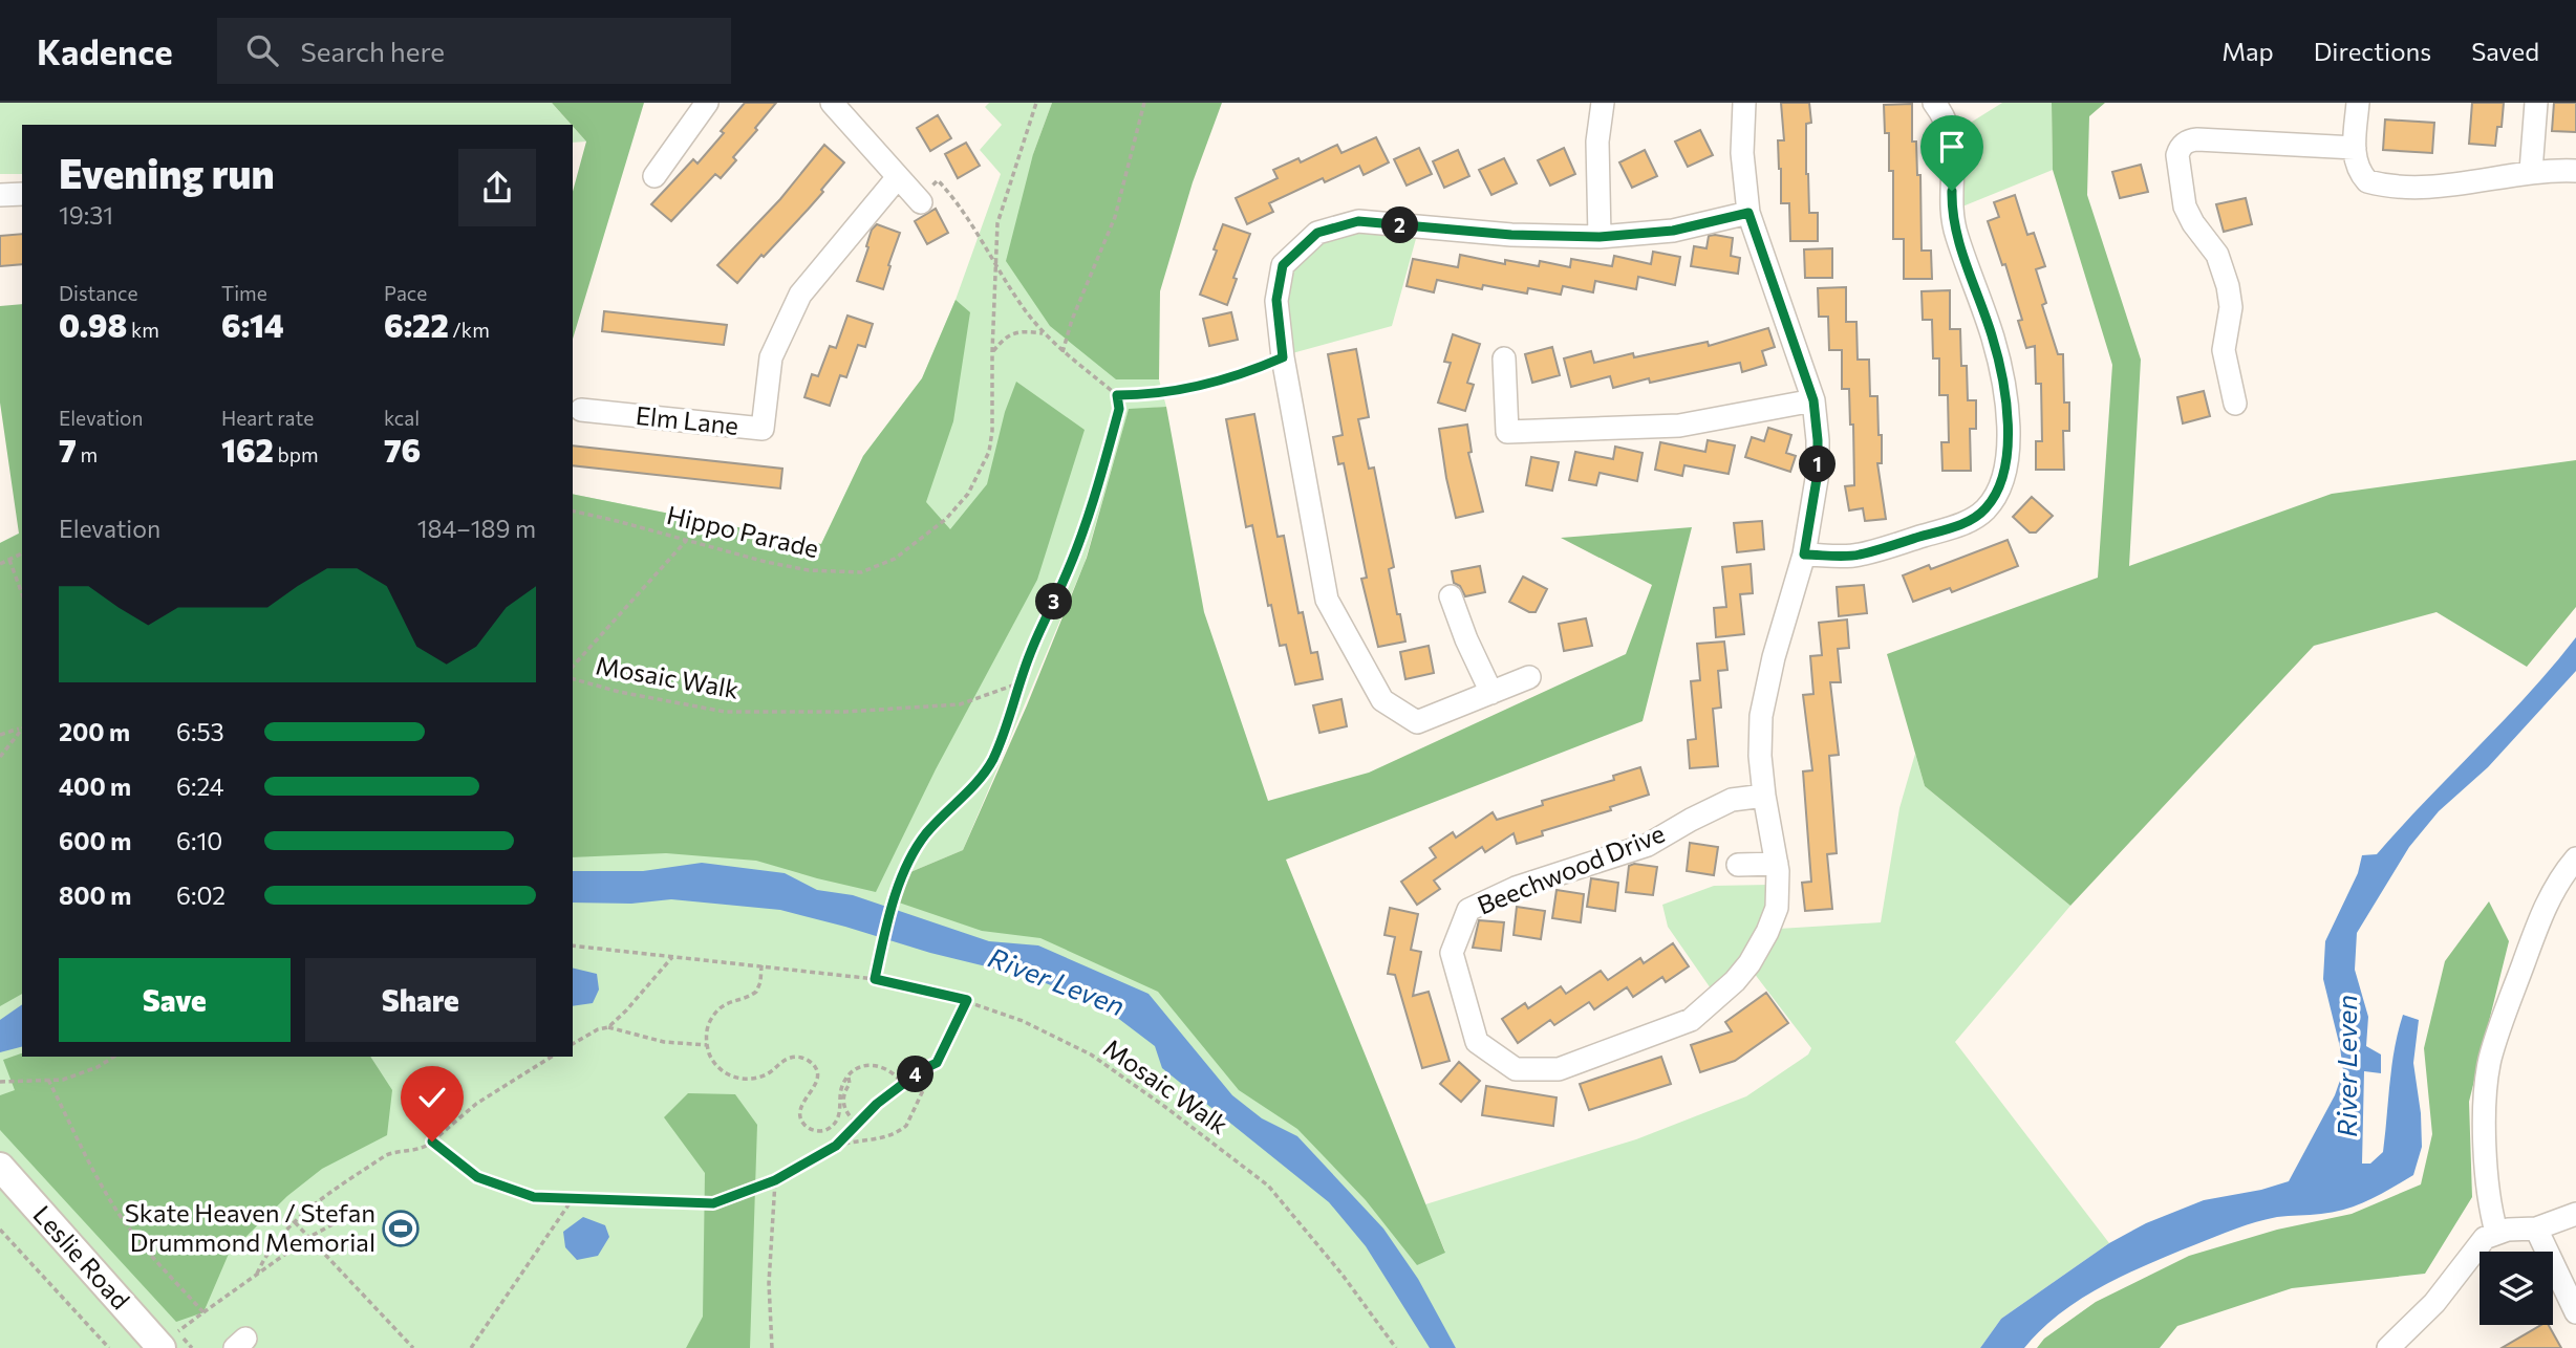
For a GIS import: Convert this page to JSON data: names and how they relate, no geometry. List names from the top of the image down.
{
  "streets": {
    "main road": ["Leslie Road"],
    "street": ["Elm Lane", "Beechwood Drive"],
    "path": ["Hippo Parade", "Mosaic Walk"]
  },
  "water": ["River Leven"],
  "places": {
    "sports": ["Skate Heaven / Stefan Drummond Memorial"]
  },
  "page": {
    "header": "Kadence",
    "search": "Search here",
    "nav": ["Map", "Directions", "Saved"],
    "heading": ["Evening run", "19:31"],
    "pins": [
      "2",
      "1",
      "3",
      "4"
    ],
    "stats": [
      ["Distance", "0.98 km"],
      ["Time", "6:14"],
      ["Pace", "6:22 /km"],
      ["Elevation", "7 m"],
      ["Heart rate", "162 bpm"],
      ["kcal", "76"]
    ],
    "chart": ["Elevation", "184–189 m"],
    "list": [
      {
        "name": "200 m",
        "note": "6:53"
      },
      {
        "name": "400 m",
        "note": "6:24"
      },
      {
        "name": "600 m",
        "note": "6:10"
      },
      {
        "name": "800 m",
        "note": "6:02"
      }
    ],
    "buttons": ["Save", "Share"]
  }
}
